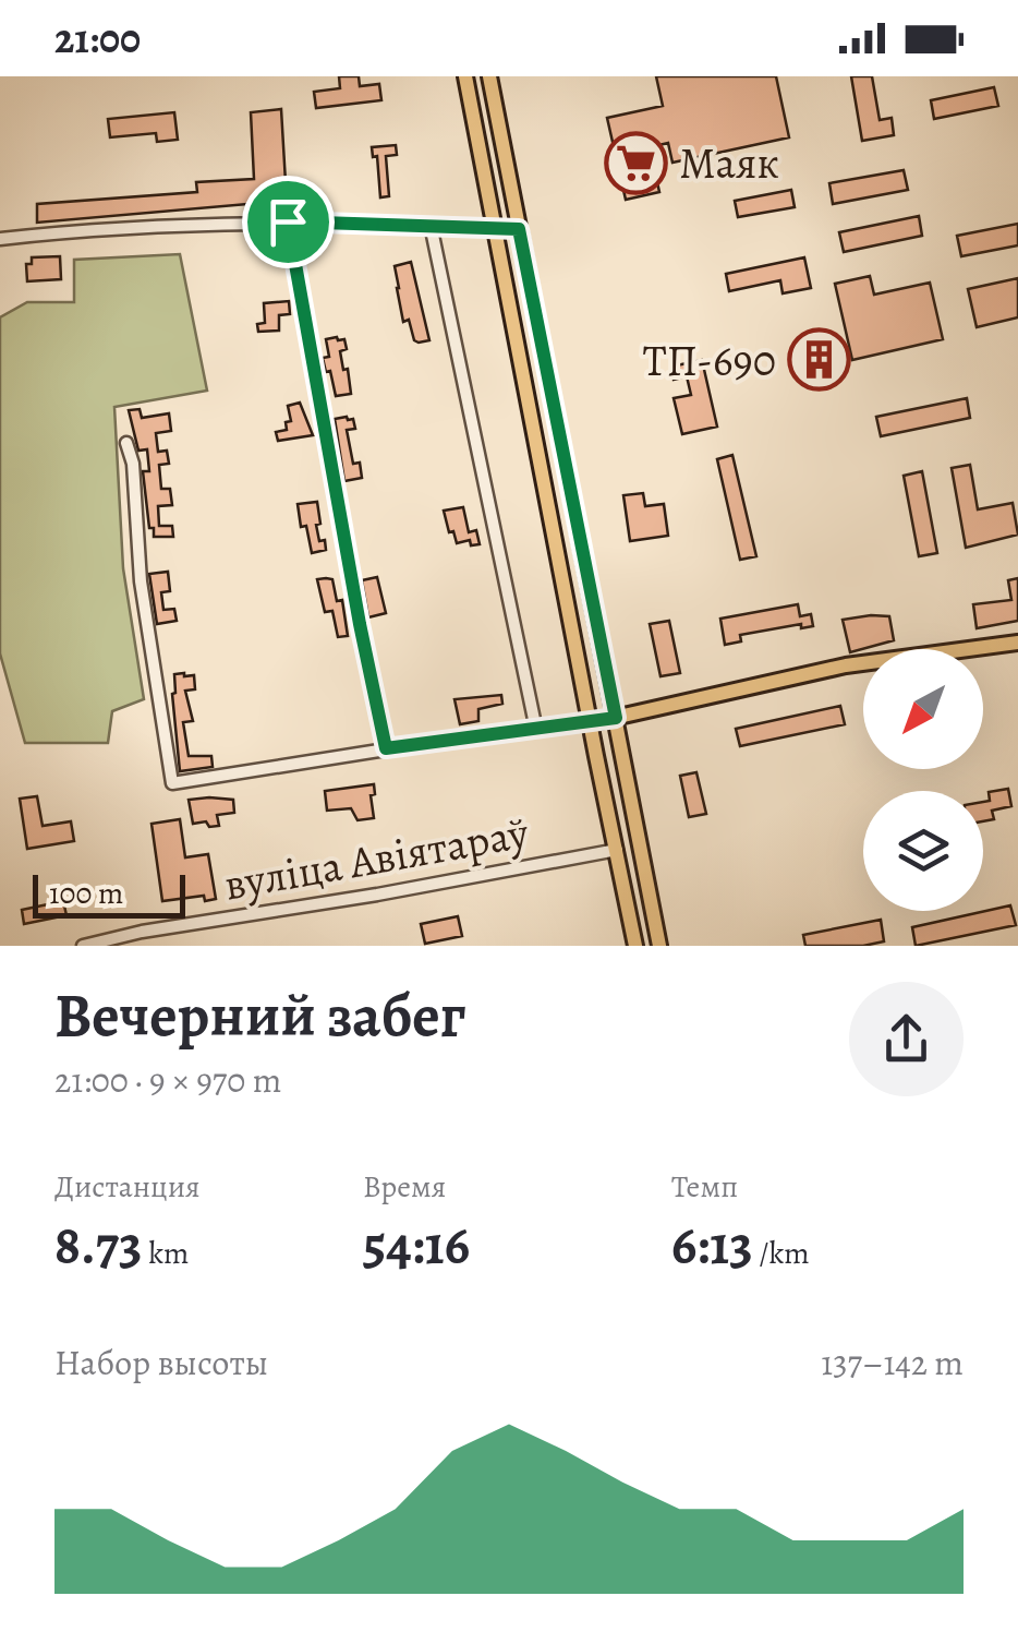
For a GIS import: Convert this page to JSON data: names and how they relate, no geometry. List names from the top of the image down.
{
  "streets": {
    "street": ["вуліца Авіятараў"]
  },
  "places": {
    "supermarket": ["Маяк"],
    "building": ["ТП-690"]
  },
  "scale_bar": "100 m",
  "north": "bottom left",
  "page": {
    "status": "21:00",
    "scale": "100 m",
    "heading": ["Вечерний забег", "21:00 · 9 × 970 m"],
    "stats": [
      ["Дистанция", "8.73 km"],
      ["Время", "54:16"],
      ["Темп", "6:13 /km"]
    ],
    "chart": ["Набор высоты", "137–142 m"]
  }
}
